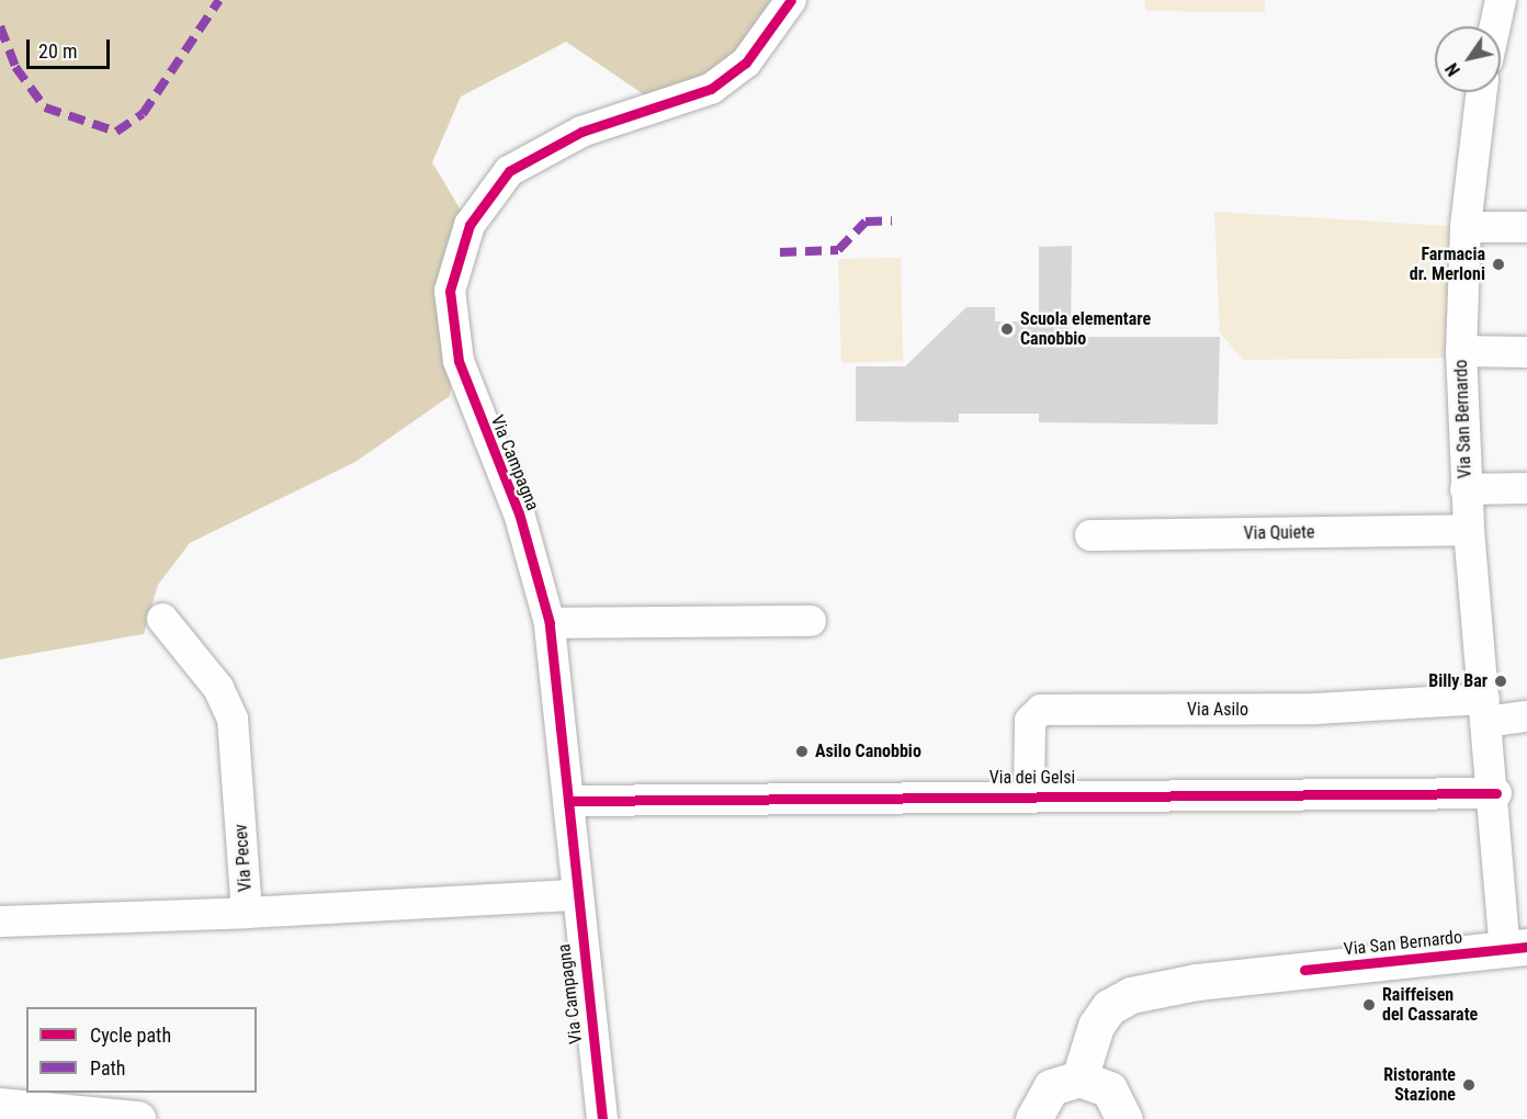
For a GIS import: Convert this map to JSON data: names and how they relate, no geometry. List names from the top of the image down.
{
  "streets": {
    "main road": ["Via San Bernardo"],
    "street": [
      "Via Campagna",
      "Via Quiete",
      "Via Asilo",
      "Via dei Gelsi",
      "Via Pecev"
    ]
  },
  "crossings": [
    ["Via San Bernardo", "Via Quiete"],
    ["Via San Bernardo", "Via Asilo"],
    ["Via San Bernardo", "Via dei Gelsi"],
    ["Via Campagna", "Via dei Gelsi"],
    ["Via Asilo", "Via dei Gelsi"]
  ],
  "places": [
    "Farmacia dr. Merloni",
    "Scuola elementare Canobbio",
    "Billy Bar",
    "Asilo Canobbio",
    "Raiffeisen del Cassarate",
    "Ristorante Stazione"
  ],
  "legend": ["Cycle path", "Path"],
  "scale_bar": "20 m",
  "north": "bottom left"
}
